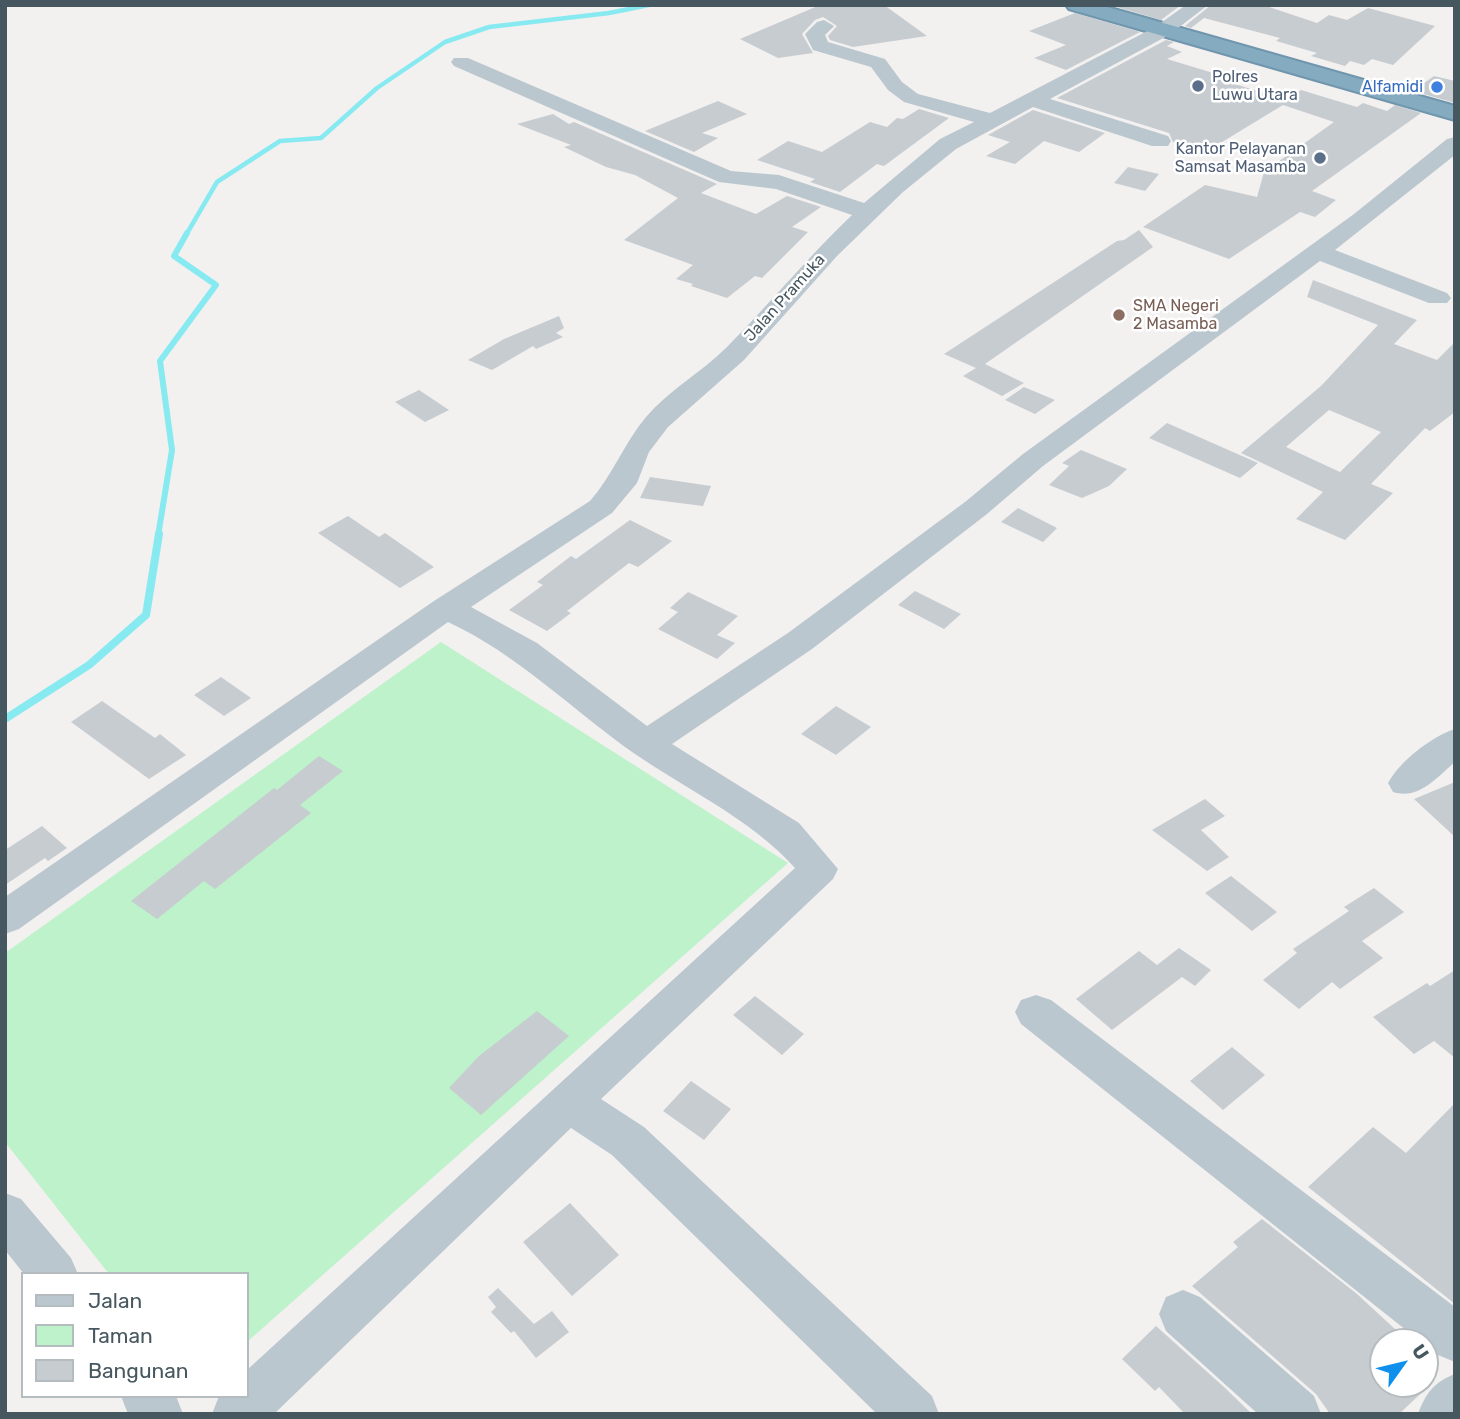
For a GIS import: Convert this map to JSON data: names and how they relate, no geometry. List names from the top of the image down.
{
  "streets": {
    "street": ["Jalan Pramuka"]
  },
  "places": [
    "Polres Luwu Utara",
    "Alfamidi",
    "Kantor Pelayanan Samsat Masamba",
    "SMA Negeri 2 Masamba"
  ],
  "legend": ["Jalan", "Taman", "Bangunan"],
  "north": "top right"
}
